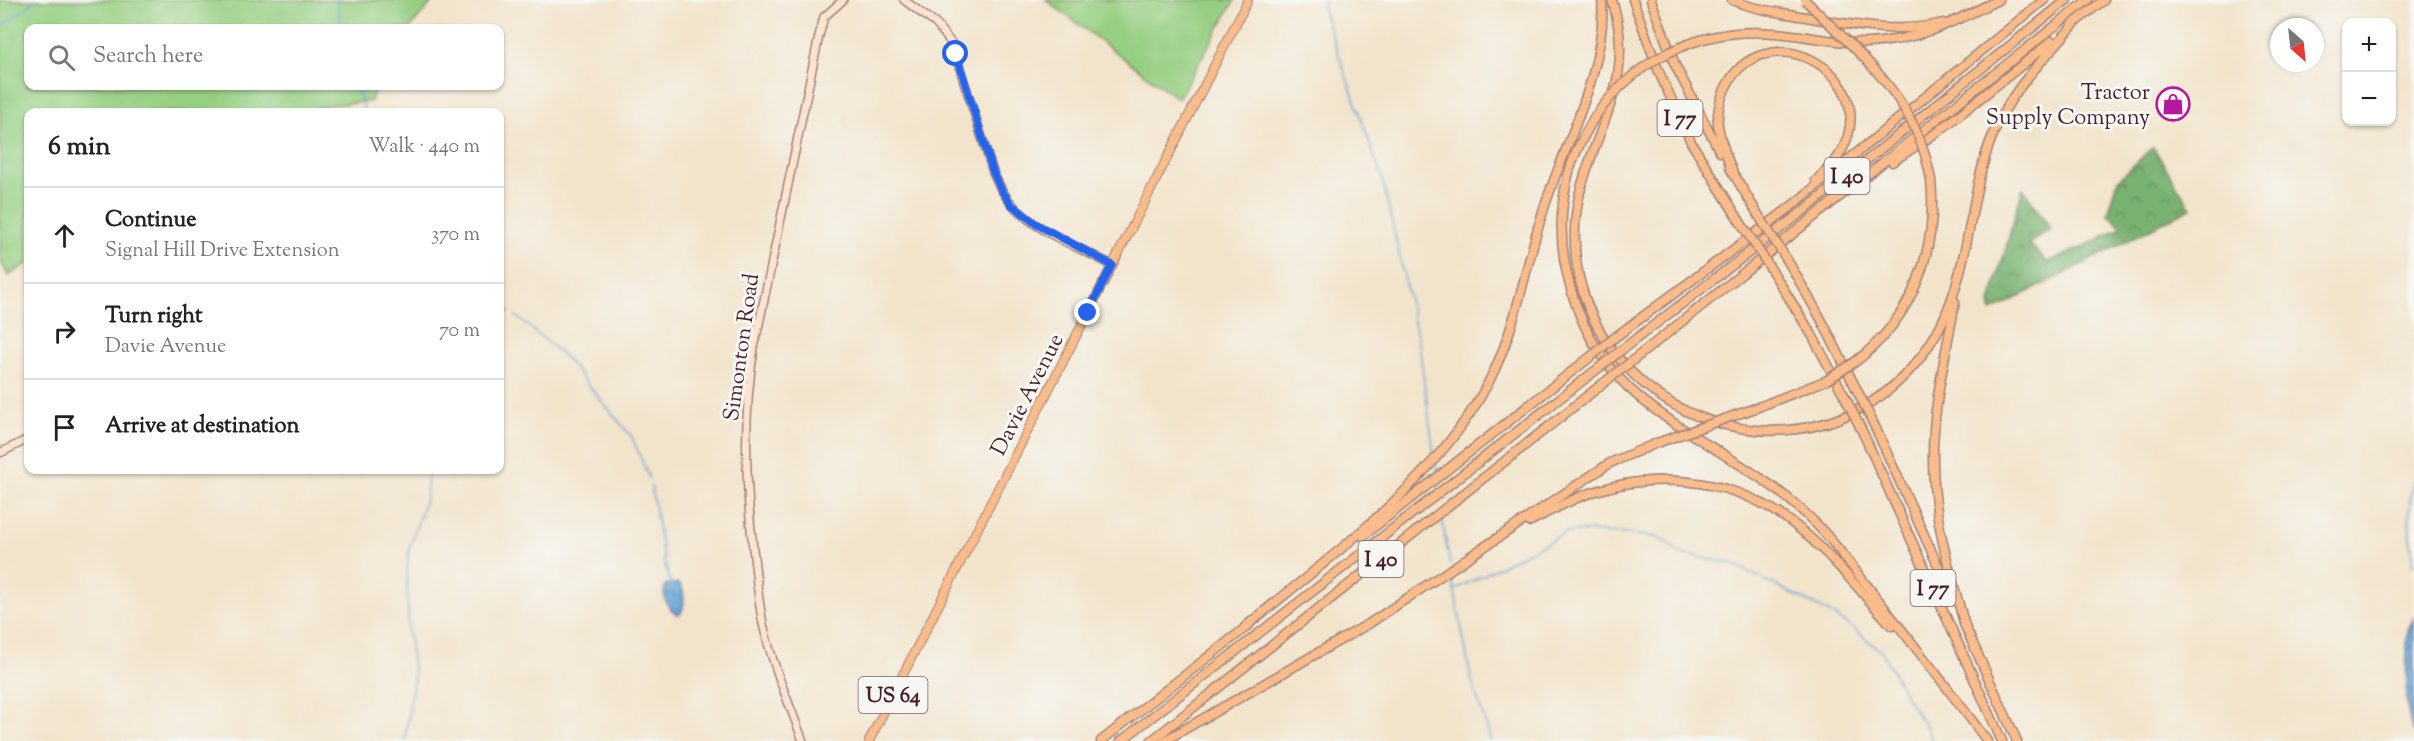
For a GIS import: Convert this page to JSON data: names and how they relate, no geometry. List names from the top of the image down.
{
  "streets": {
    "highway": ["I 77", "I 40"],
    "main road": ["Davie Avenue", "US 64"],
    "street": ["Simonton Road"]
  },
  "places": {
    "shop": ["Tractor Supply Company"]
  },
  "north": "bottom right",
  "page": {
    "map_buttons": ["+", "−"],
    "search": "Search here",
    "heading": ["6 min", "Walk · 440 m"],
    "list": [
      ["Continue", "Signal Hill Drive Extension", "370 m"],
      ["Turn right", "Davie Avenue", "70 m"],
      "Arrive at destination"
    ]
  }
}
